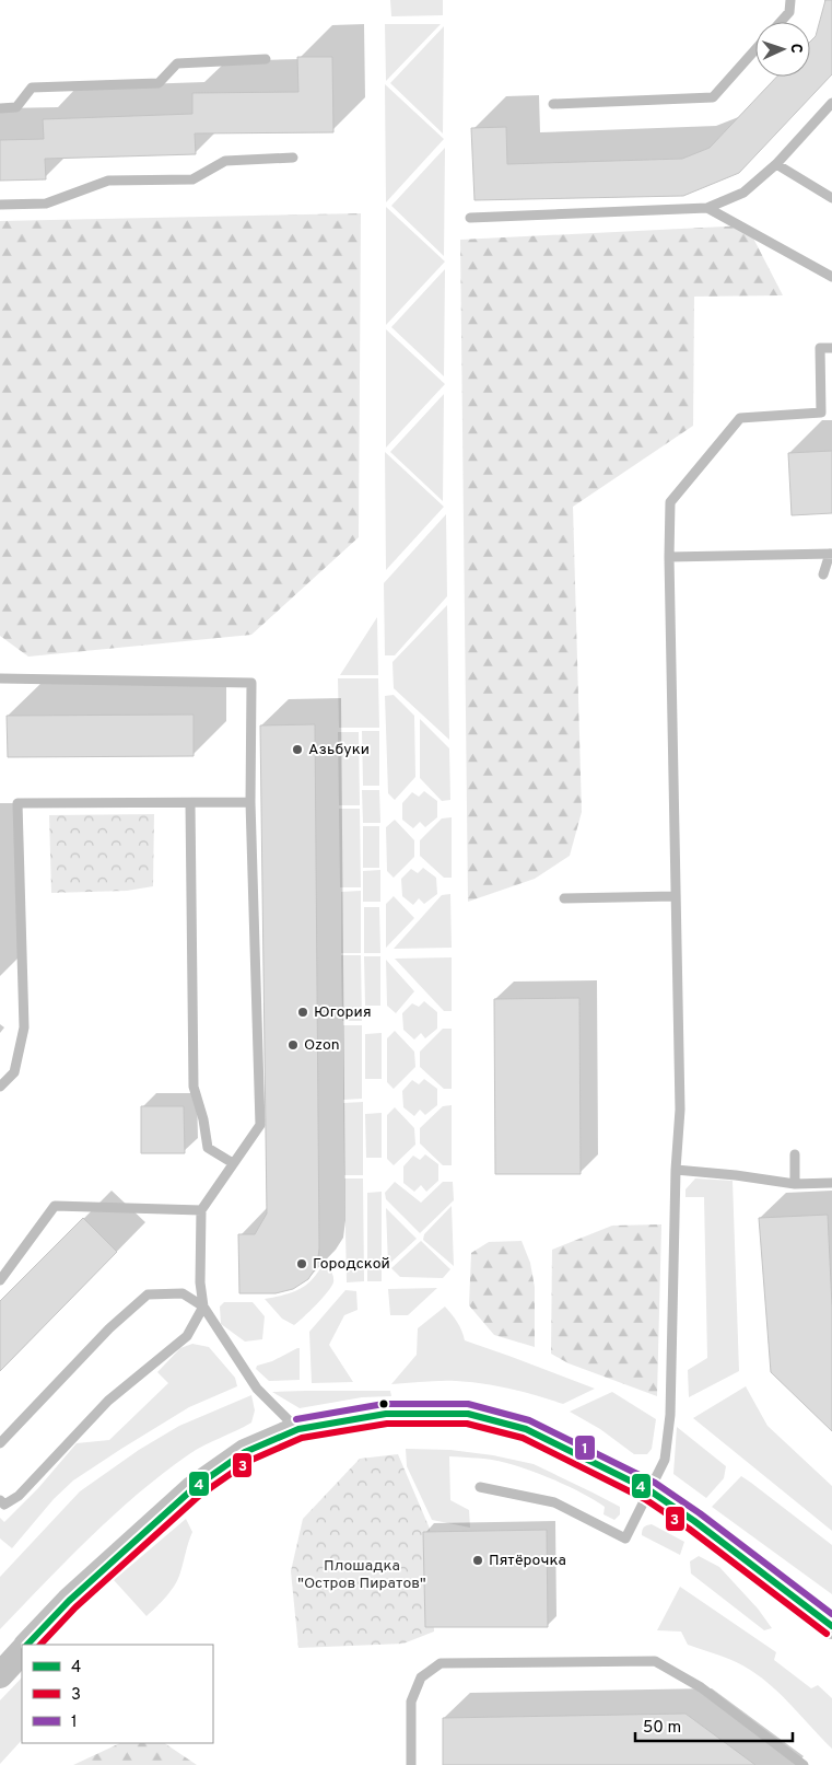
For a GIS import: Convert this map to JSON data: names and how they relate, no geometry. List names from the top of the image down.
{
  "parks": ["Плошадка \"Остров Пиратов\""],
  "places": [
    "Азьбуки",
    "Югория",
    "Ozon",
    "Городской",
    "Пятёрочка"
  ],
  "lines": ["transit line 1", "transit line 4", "transit line 3"],
  "legend": ["4", "3", "1"],
  "scale_bar": "50 m",
  "north": "right"
}
